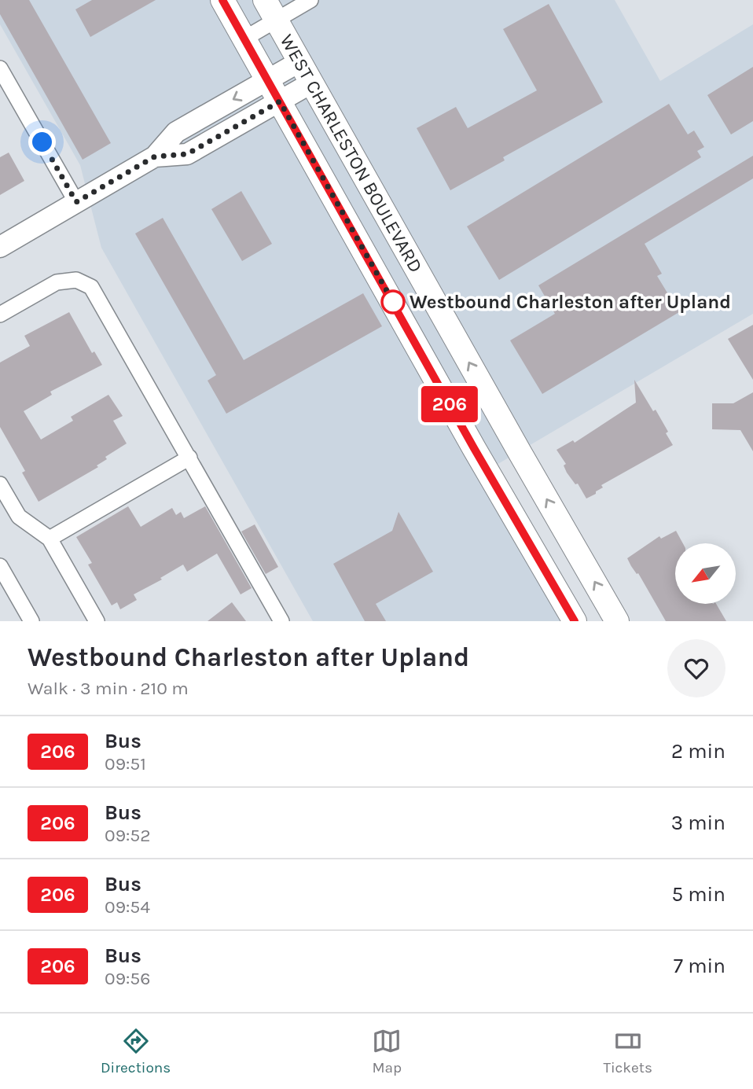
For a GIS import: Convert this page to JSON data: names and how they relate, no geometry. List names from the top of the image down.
{
  "streets": {
    "main road": ["WEST CHARLESTON BOULEVARD"]
  },
  "places": ["Westbound Charleston after Upland"],
  "lines": ["bus line 206"],
  "north": "bottom left",
  "page": {
    "on_map": "206",
    "heading": ["Westbound Charleston after Upland", "Walk · 3 min · 210 m"],
    "list": [
      {
        "mark": "206",
        "name": "Bus",
        "note": "09:51",
        "value": "2 min"
      },
      {
        "mark": "206",
        "name": "Bus",
        "note": "09:52",
        "value": "3 min"
      },
      {
        "mark": "206",
        "name": "Bus",
        "note": "09:54",
        "value": "5 min"
      },
      {
        "mark": "206",
        "name": "Bus",
        "note": "09:56",
        "value": "7 min"
      }
    ],
    "tabs": ["Directions", "Map", "Tickets"]
  }
}
